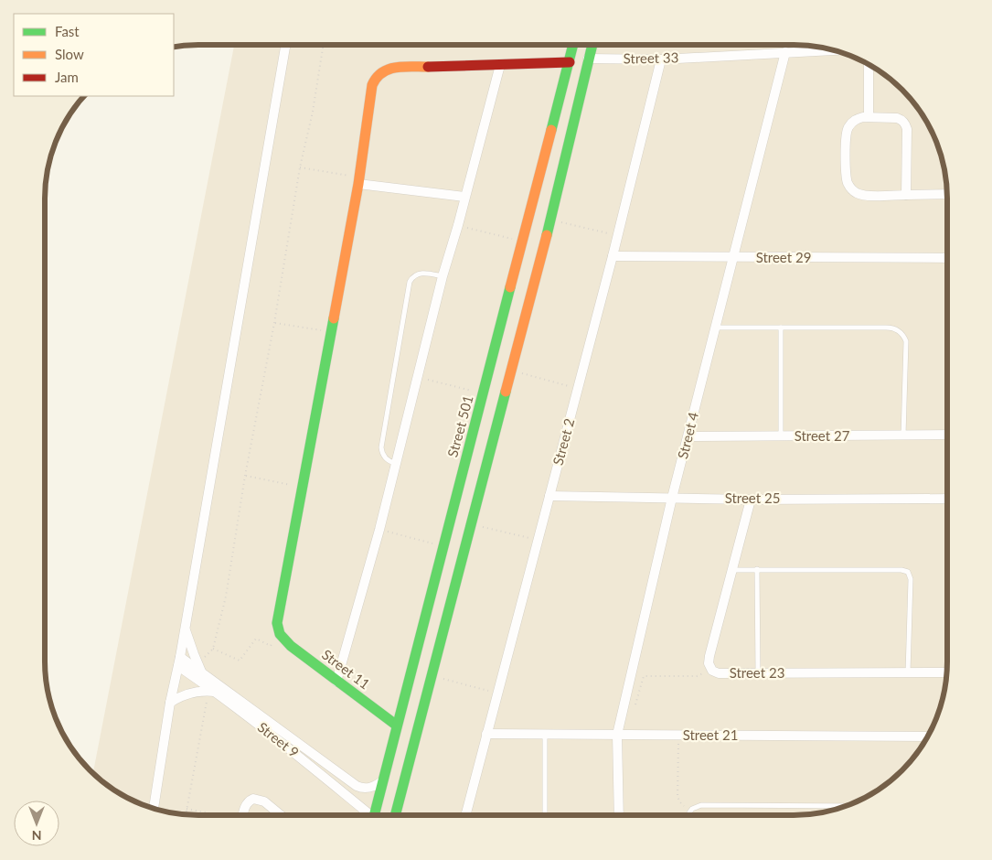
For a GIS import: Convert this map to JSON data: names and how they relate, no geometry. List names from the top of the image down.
{
  "streets": {
    "street": [
      "Street 33",
      "Street 29",
      "Street 501",
      "Street 4",
      "Street 27",
      "Street 2",
      "Street 25",
      "Street 11",
      "Street 23",
      "Street 21",
      "Street 9"
    ]
  },
  "crossings": [
    ["Street 33", "Street 4"],
    ["Street 33", "Street 2"],
    ["Street 29", "Street 4"],
    ["Street 29", "Street 2"],
    ["Street 501", "Street 11"],
    ["Street 501", "Street 9"],
    ["Street 4", "Street 27"],
    ["Street 4", "Street 25"],
    ["Street 4", "Street 21"],
    ["Street 2", "Street 25"],
    ["Street 2", "Street 21"],
    ["Street 25", "Street 23"]
  ],
  "legend": ["Fast", "Slow", "Jam"],
  "north": "bottom"
}
